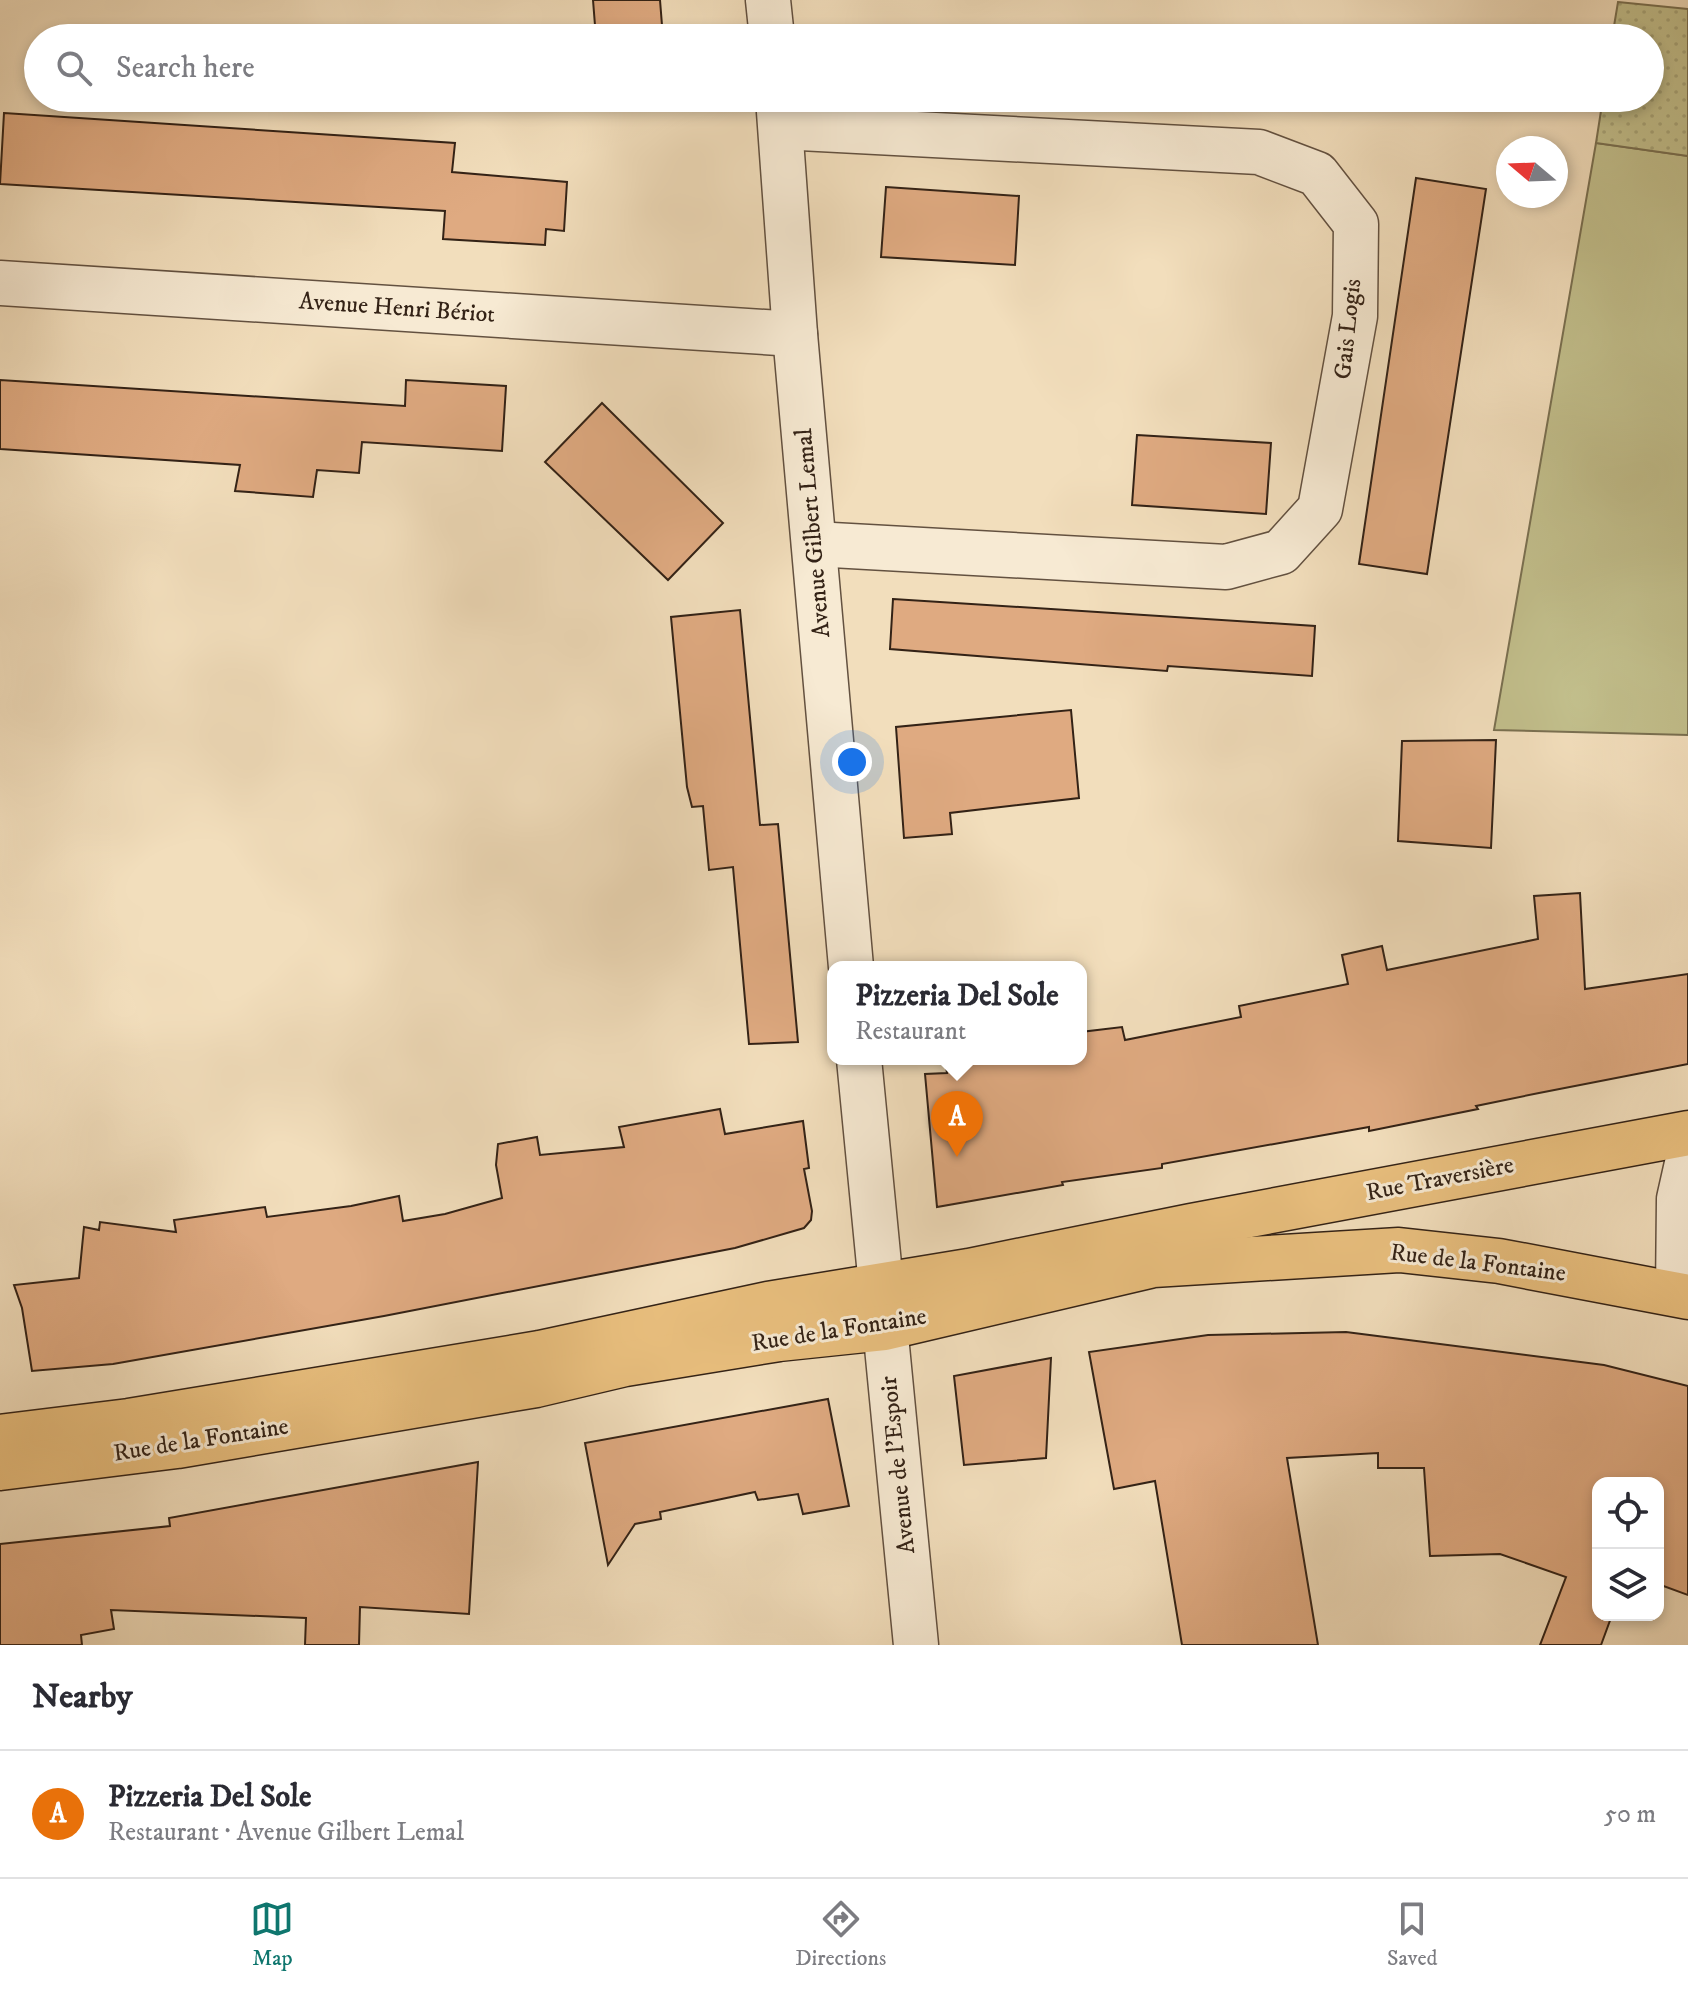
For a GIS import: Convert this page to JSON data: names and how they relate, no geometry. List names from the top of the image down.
{
  "streets": {
    "main road": ["Rue Traversière", "Rue de la Fontaine"],
    "street": [
      "Avenue Henri Bériot",
      "Gais Logis",
      "Avenue Gilbert Lemal",
      "Avenue de l'Espoir"
    ]
  },
  "crossings": [
    ["Avenue Henri Bériot", "Avenue Gilbert Lemal"],
    ["Gais Logis", "Avenue Gilbert Lemal"],
    ["Rue Traversière", "Rue de la Fontaine"],
    ["Rue de la Fontaine", "Avenue de l'Espoir"]
  ],
  "north": "left",
  "page": {
    "search": "Search here",
    "popup": ["Pizzeria Del Sole", "Restaurant"],
    "pins": "A",
    "heading": "Nearby",
    "list": [
      {
        "mark": "A",
        "name": "Pizzeria Del Sole",
        "note": "Restaurant · Avenue Gilbert Lemal",
        "value": "50 m"
      }
    ],
    "nav": ["Map", "Directions", "Saved"]
  }
}
